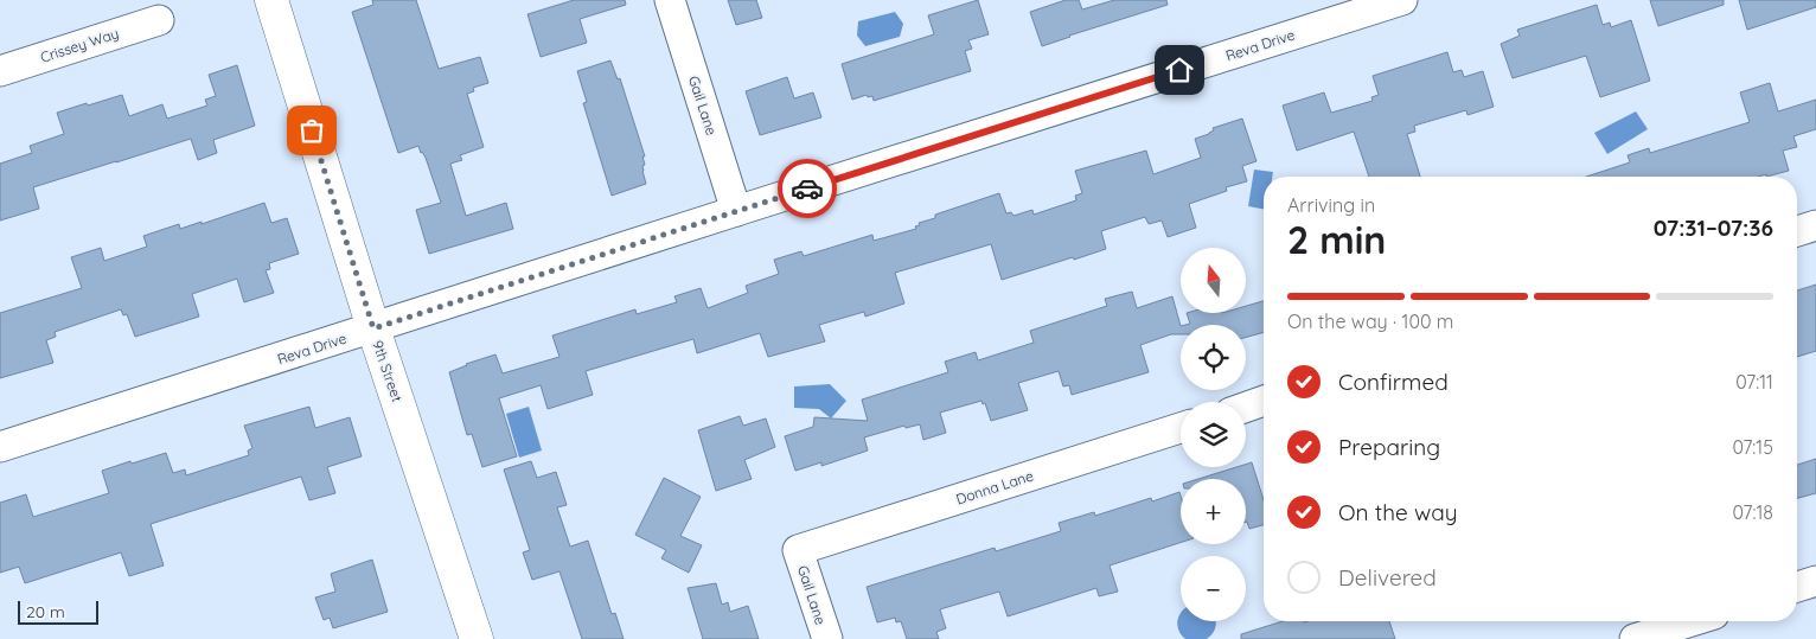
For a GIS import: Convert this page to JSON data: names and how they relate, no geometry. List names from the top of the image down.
{
  "streets": {
    "street": [
      "Crissey Way",
      "Reva Drive",
      "Gail Lane",
      "9th Street",
      "Donna Lane"
    ]
  },
  "crossings": [
    ["Reva Drive", "Gail Lane"],
    ["Reva Drive", "9th Street"],
    ["Gail Lane", "Donna Lane"]
  ],
  "scale_bar": "20 m",
  "north": "top",
  "page": {
    "heading": ["2 min", "Arriving in", "07:31–07:36"],
    "map_buttons": ["+", "−"],
    "bar": "On the way · 100 m",
    "list": [
      ["Confirmed", "07:11"],
      ["Preparing", "07:15"],
      ["On the way", "07:18"],
      "Delivered"
    ],
    "scale": "20 m"
  }
}
